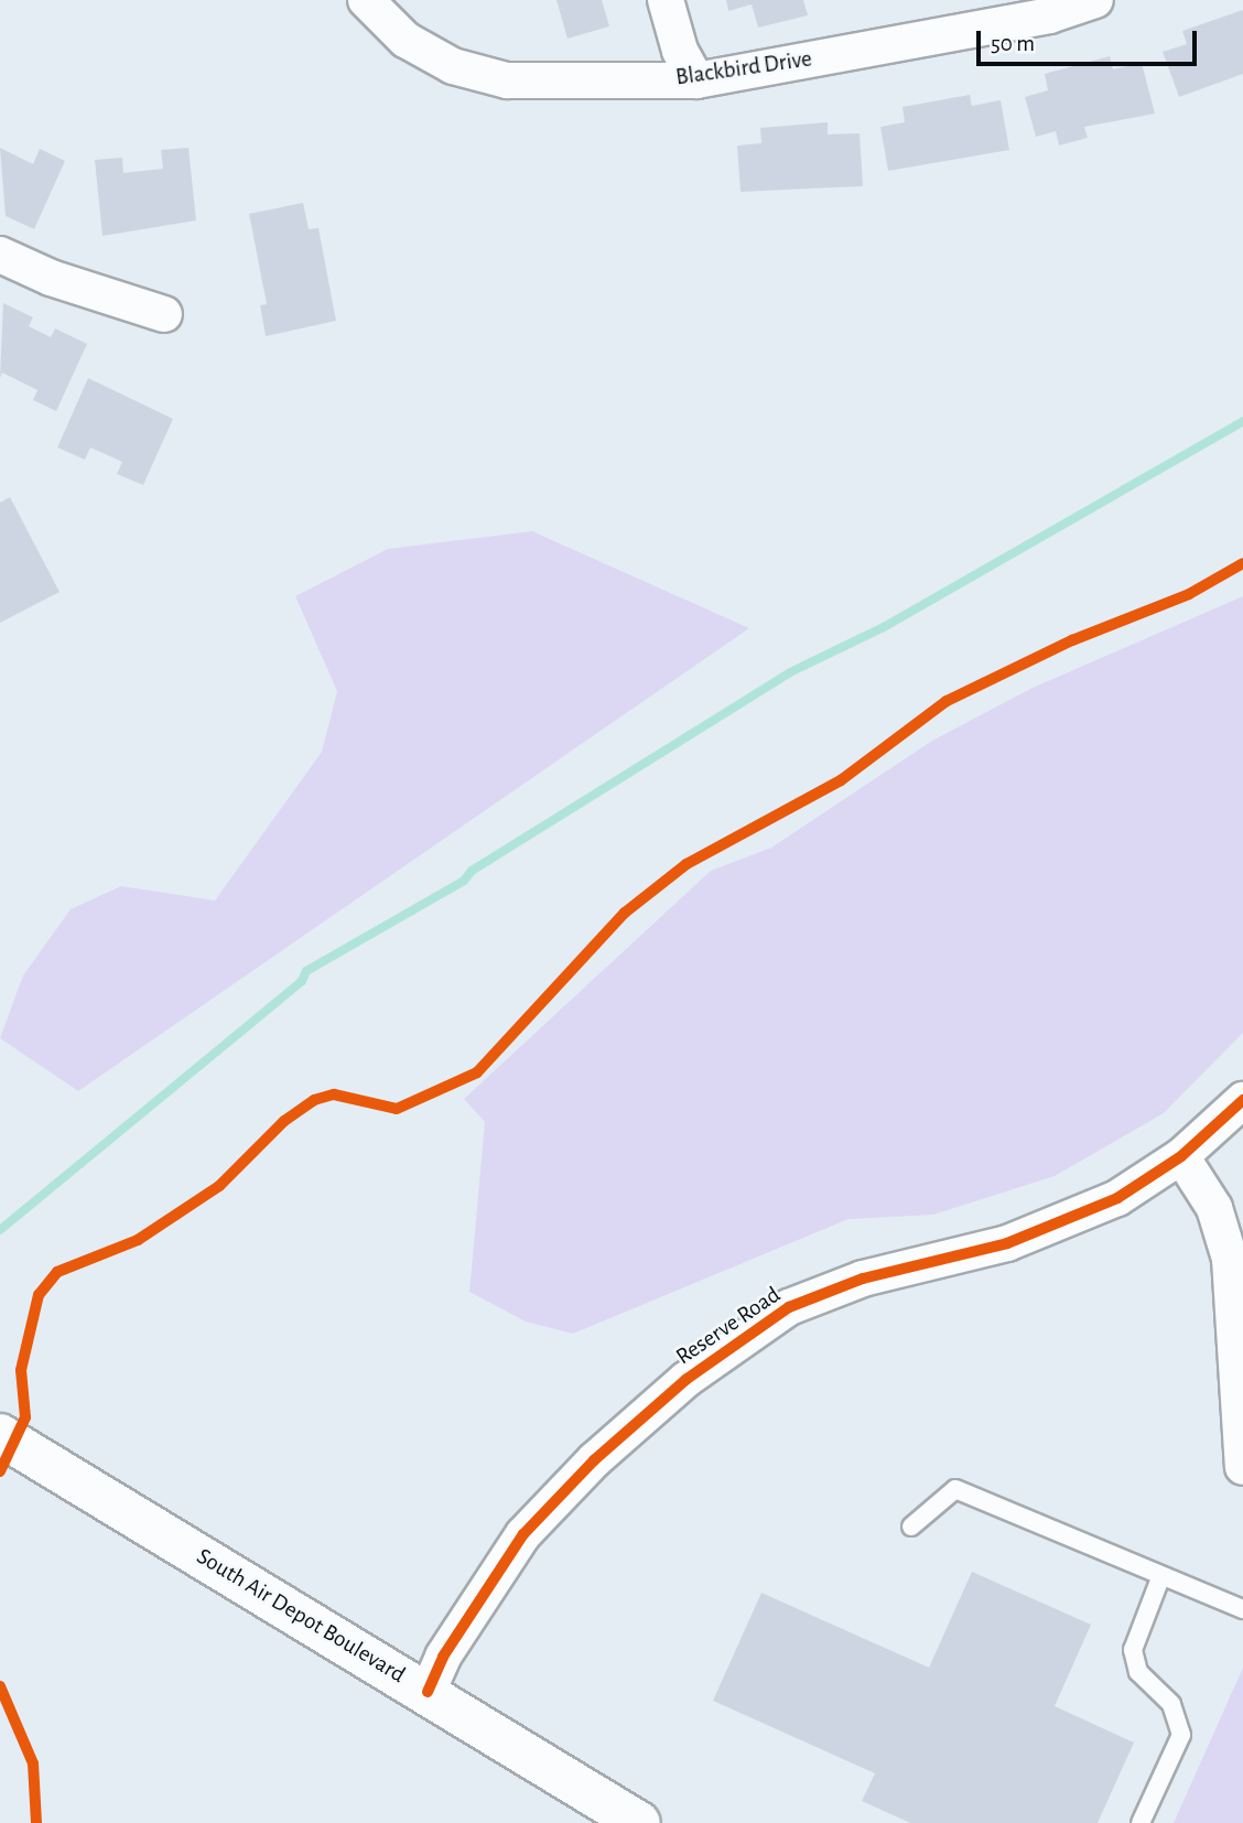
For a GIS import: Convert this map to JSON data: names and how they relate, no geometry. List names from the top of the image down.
{
  "streets": {
    "street": ["Blackbird Drive", "Reserve Road", "South Air Depot Boulevard"]
  },
  "crossings": [
    ["Reserve Road", "South Air Depot Boulevard"]
  ],
  "scale_bar": "50 m"
}
